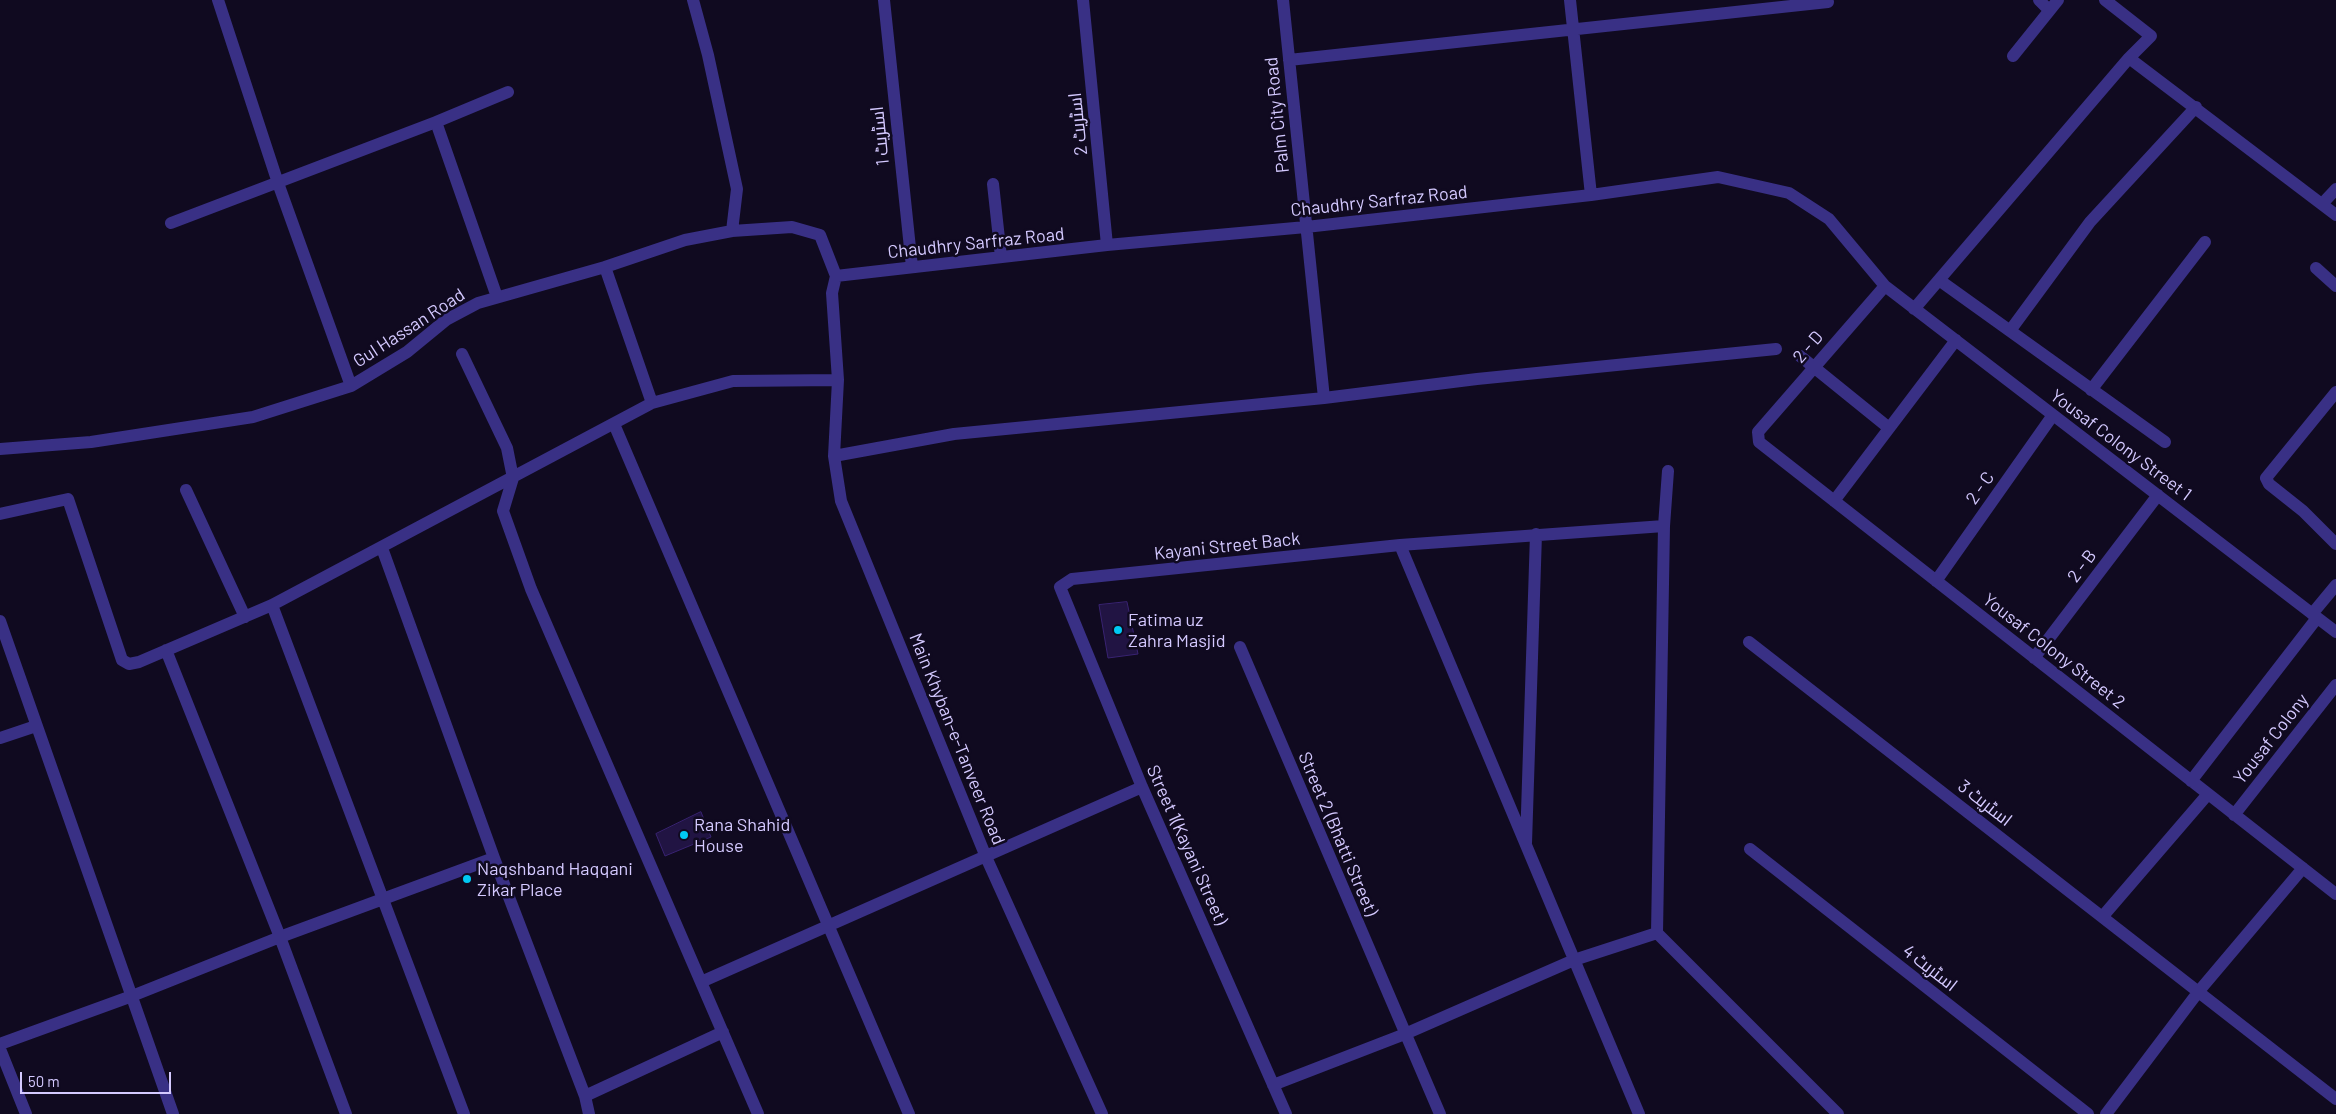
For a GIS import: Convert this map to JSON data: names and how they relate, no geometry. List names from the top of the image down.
{
  "streets": {
    "street": [
      "Palm City Road",
      "اسٹریٹ 2",
      "اسٹریٹ 1",
      "Chaudhry Sarfraz Road",
      "Gul Hassan Road",
      "2 - D",
      "Yousaf Colony Street 1",
      "2 - C",
      "Kayani Street Back",
      "2 - B",
      "Yousaf Colony Street 2",
      "Main Khyban-e-Tanveer Road",
      "Yousaf Colony",
      "اسٹریٹ 3",
      "Street 2 (Bhatti Street)",
      "Street 1(Kayani Street)",
      "اسٹریٹ 4"
    ]
  },
  "crossings": [
    ["Palm City Road", "Chaudhry Sarfraz Road"],
    ["اسٹریٹ 2", "Chaudhry Sarfraz Road"],
    ["اسٹریٹ 1", "Chaudhry Sarfraz Road"],
    ["Chaudhry Sarfraz Road", "Gul Hassan Road"],
    ["Chaudhry Sarfraz Road", "2 - D"],
    ["Chaudhry Sarfraz Road", "Yousaf Colony Street 1"],
    ["Chaudhry Sarfraz Road", "Main Khyban-e-Tanveer Road"],
    ["Gul Hassan Road", "Main Khyban-e-Tanveer Road"],
    ["2 - D", "Yousaf Colony Street 1"],
    ["2 - D", "Yousaf Colony Street 2"],
    ["Yousaf Colony Street 1", "2 - C"],
    ["Yousaf Colony Street 1", "2 - B"],
    ["2 - C", "Yousaf Colony Street 2"],
    ["Kayani Street Back", "Street 1(Kayani Street)"],
    ["2 - B", "Yousaf Colony Street 2"],
    ["Yousaf Colony Street 2", "Yousaf Colony"]
  ],
  "places": ["Fatima uz Zahra Masjid", "Rana Shahid House", "Naqshband Haqqani Zikar Place"],
  "scale_bar": "50 m"
}
